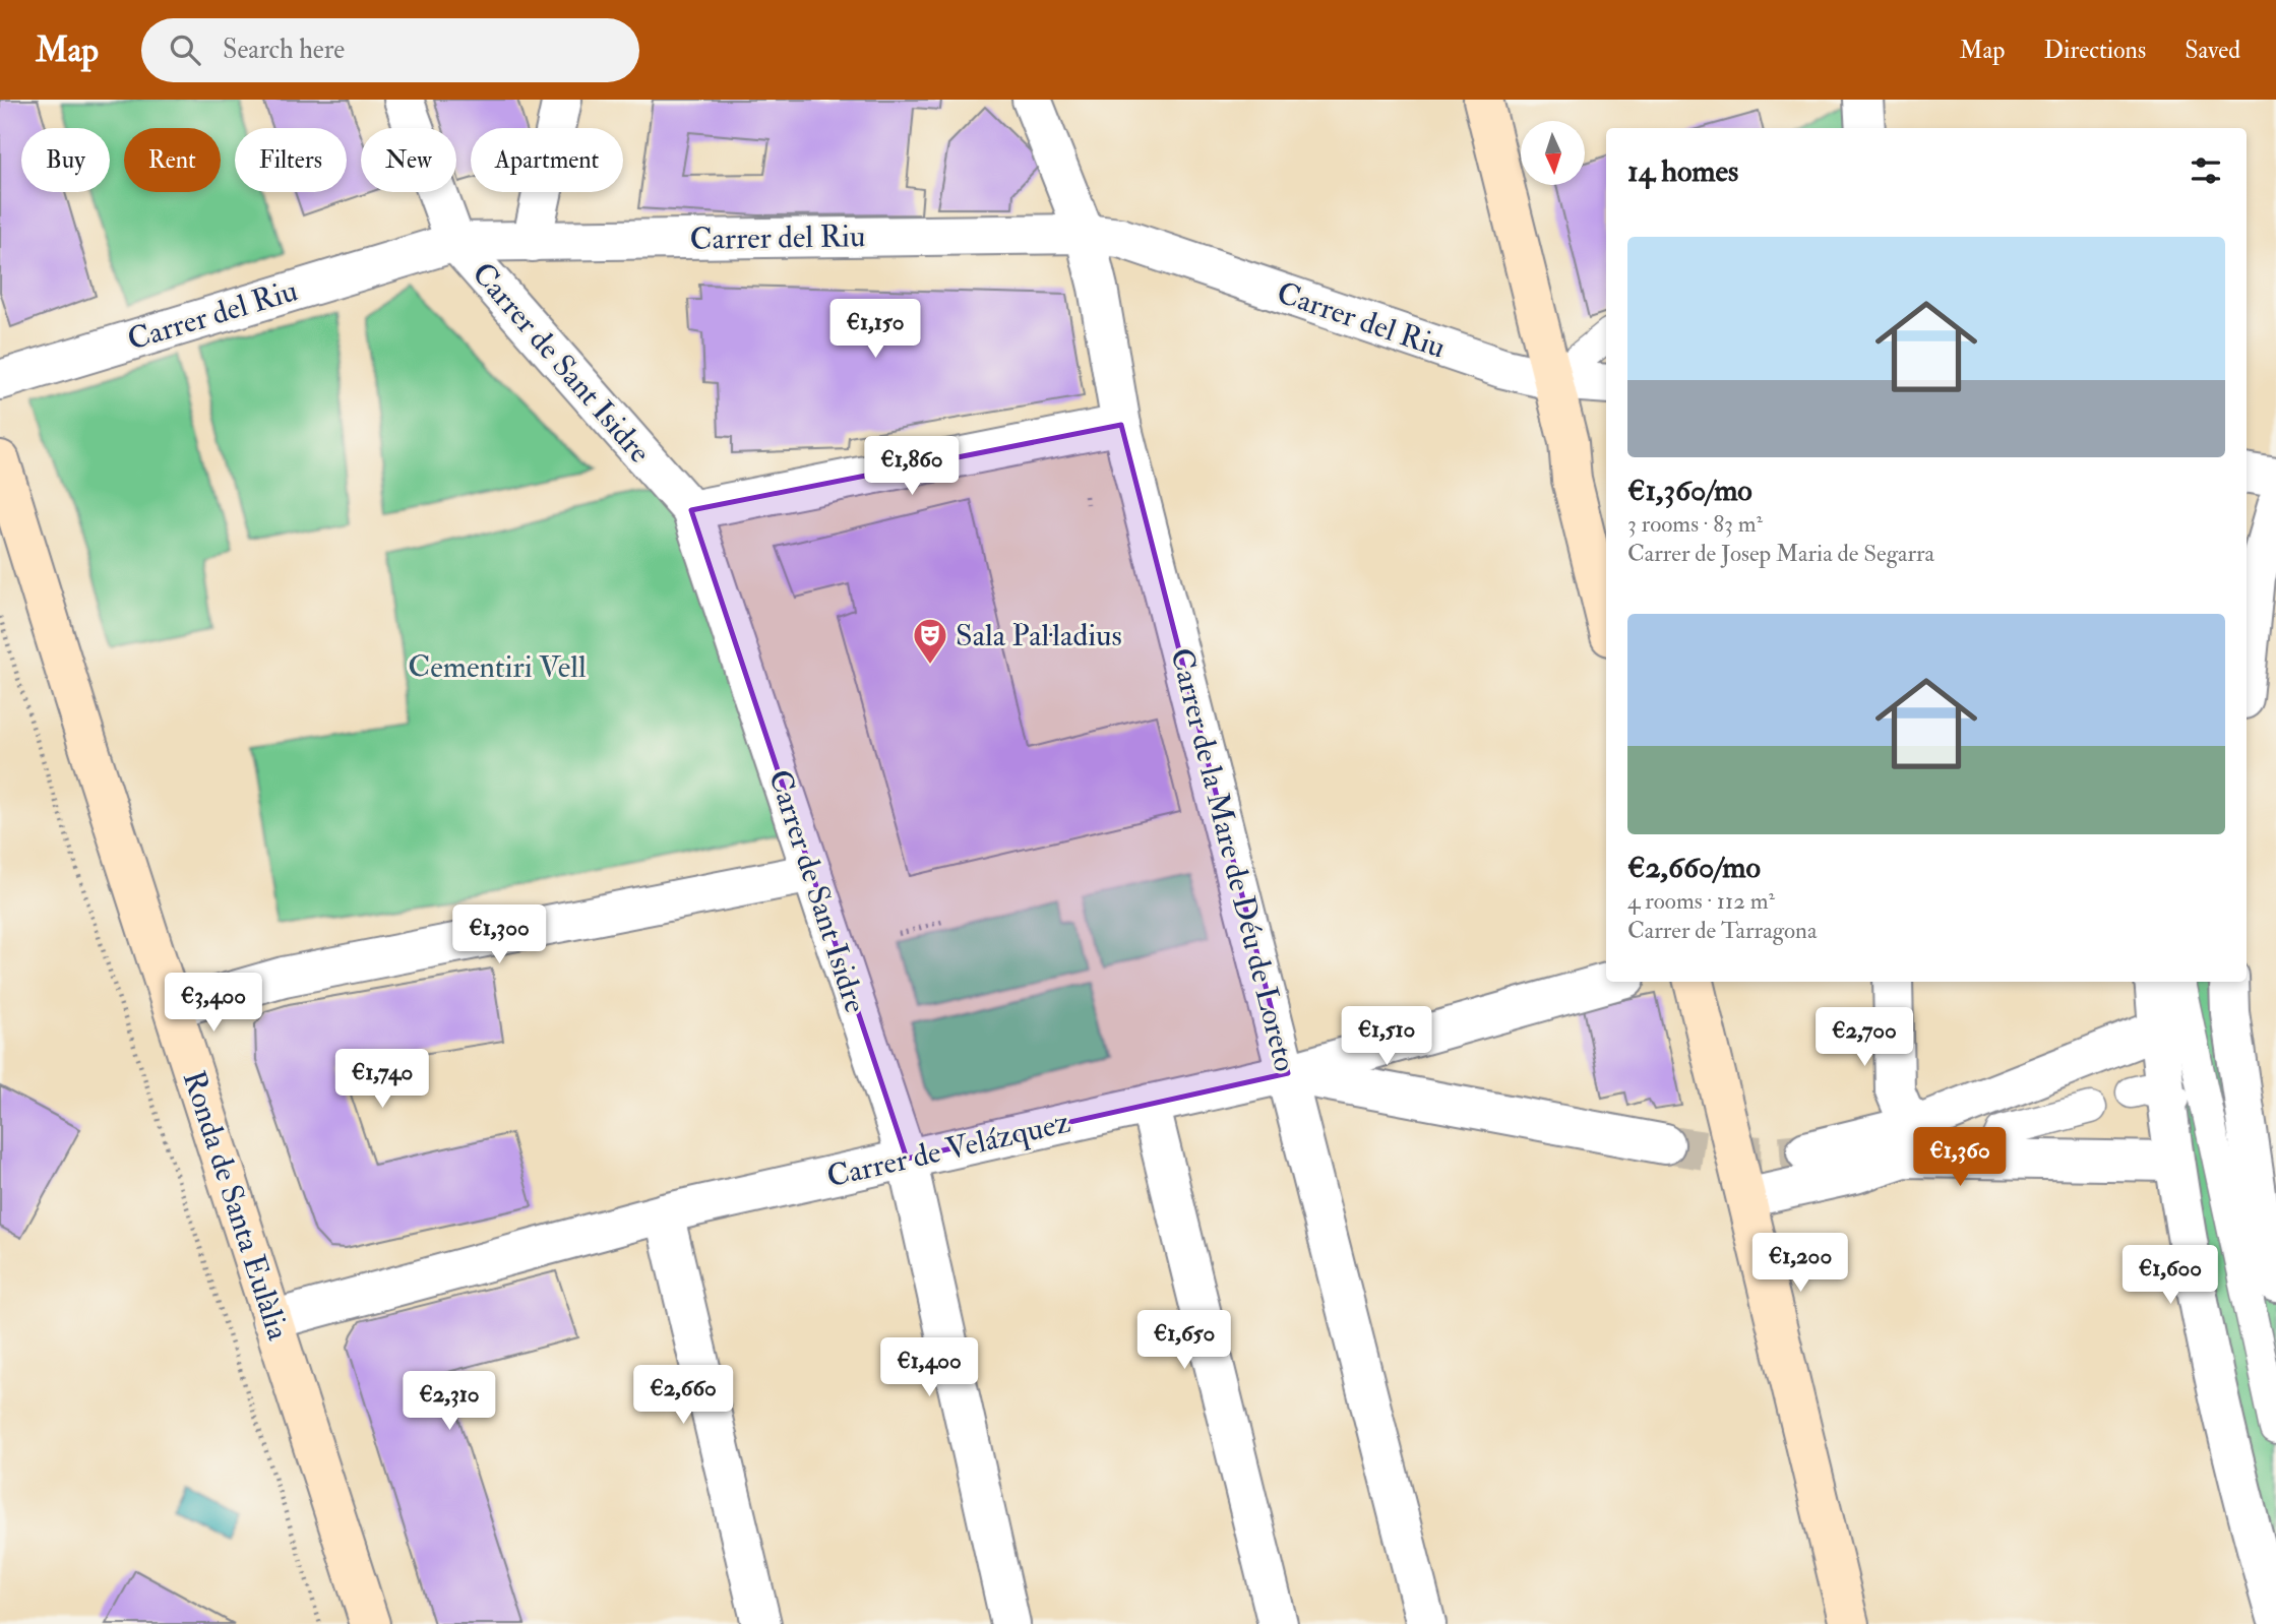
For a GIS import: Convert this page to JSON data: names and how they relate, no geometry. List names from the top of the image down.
{
  "streets": {
    "main road": ["Ronda de Santa Eulàlia"],
    "street": [
      "Carrer del Riu",
      "Carrer de Sant Isidre",
      "Carrer de la Mare de Déu de Loreto",
      "Carrer de Velázquez"
    ]
  },
  "crossings": [
    ["Carrer del Riu", "Carrer de Sant Isidre"],
    ["Carrer del Riu", "Carrer de la Mare de Déu de Loreto"],
    ["Carrer de Sant Isidre", "Carrer de Velázquez"],
    ["Carrer de la Mare de Déu de Loreto", "Carrer de Velázquez"],
    ["Carrer de Velázquez", "Ronda de Santa Eulàlia"]
  ],
  "parks": ["Cementiri Vell"],
  "places": {
    "theatre": ["Sala Pal·ladius"]
  },
  "north": "bottom",
  "page": {
    "header": "Map",
    "search": "Search here",
    "nav": ["Map", "Directions", "Saved"],
    "chip": [
      "Buy",
      "Rent",
      "Filters",
      "New",
      "Apartment"
    ],
    "heading": "14 homes",
    "list": [
      {
        "name": "€1,360/mo",
        "note": "3 rooms · 83 m² · Carrer de Josep Maria de Segarra"
      },
      {
        "name": "€2,660/mo",
        "note": "4 rooms · 112 m² · Carrer de Tarragona"
      }
    ],
    "price": [
      "€1,150",
      "€1,860",
      "€1,300",
      "€3,400",
      "€1,510",
      "€2,700",
      "€1,740",
      "€1,360",
      "€1,200",
      "€1,600",
      "€1,650",
      "€1,400",
      "€2,660",
      "€2,310"
    ]
  }
}
